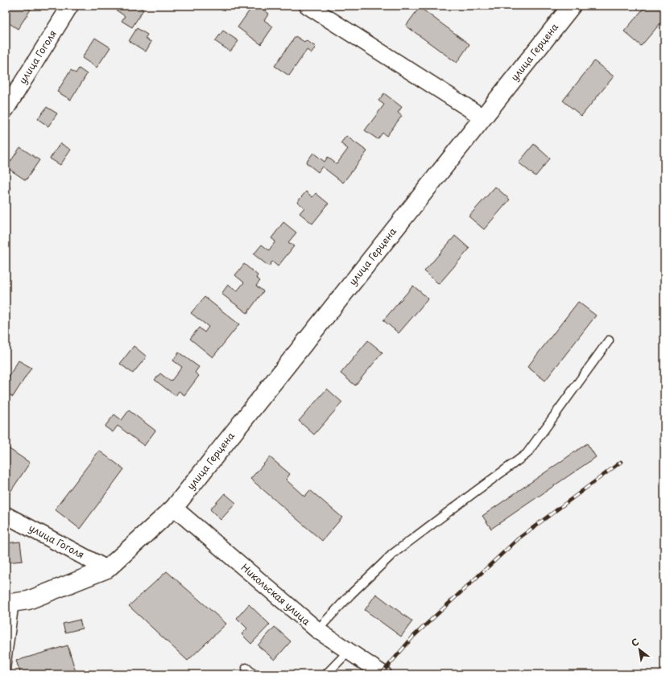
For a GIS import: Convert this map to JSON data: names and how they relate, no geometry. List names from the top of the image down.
{
  "streets": {
    "main road": ["улица Герцена"],
    "street": ["улица Гоголя", "Никольская улица"]
  },
  "crossings": [
    ["улица Герцена", "улица Гоголя"],
    ["улица Герцена", "Никольская улица"]
  ],
  "north": "top left"
}
